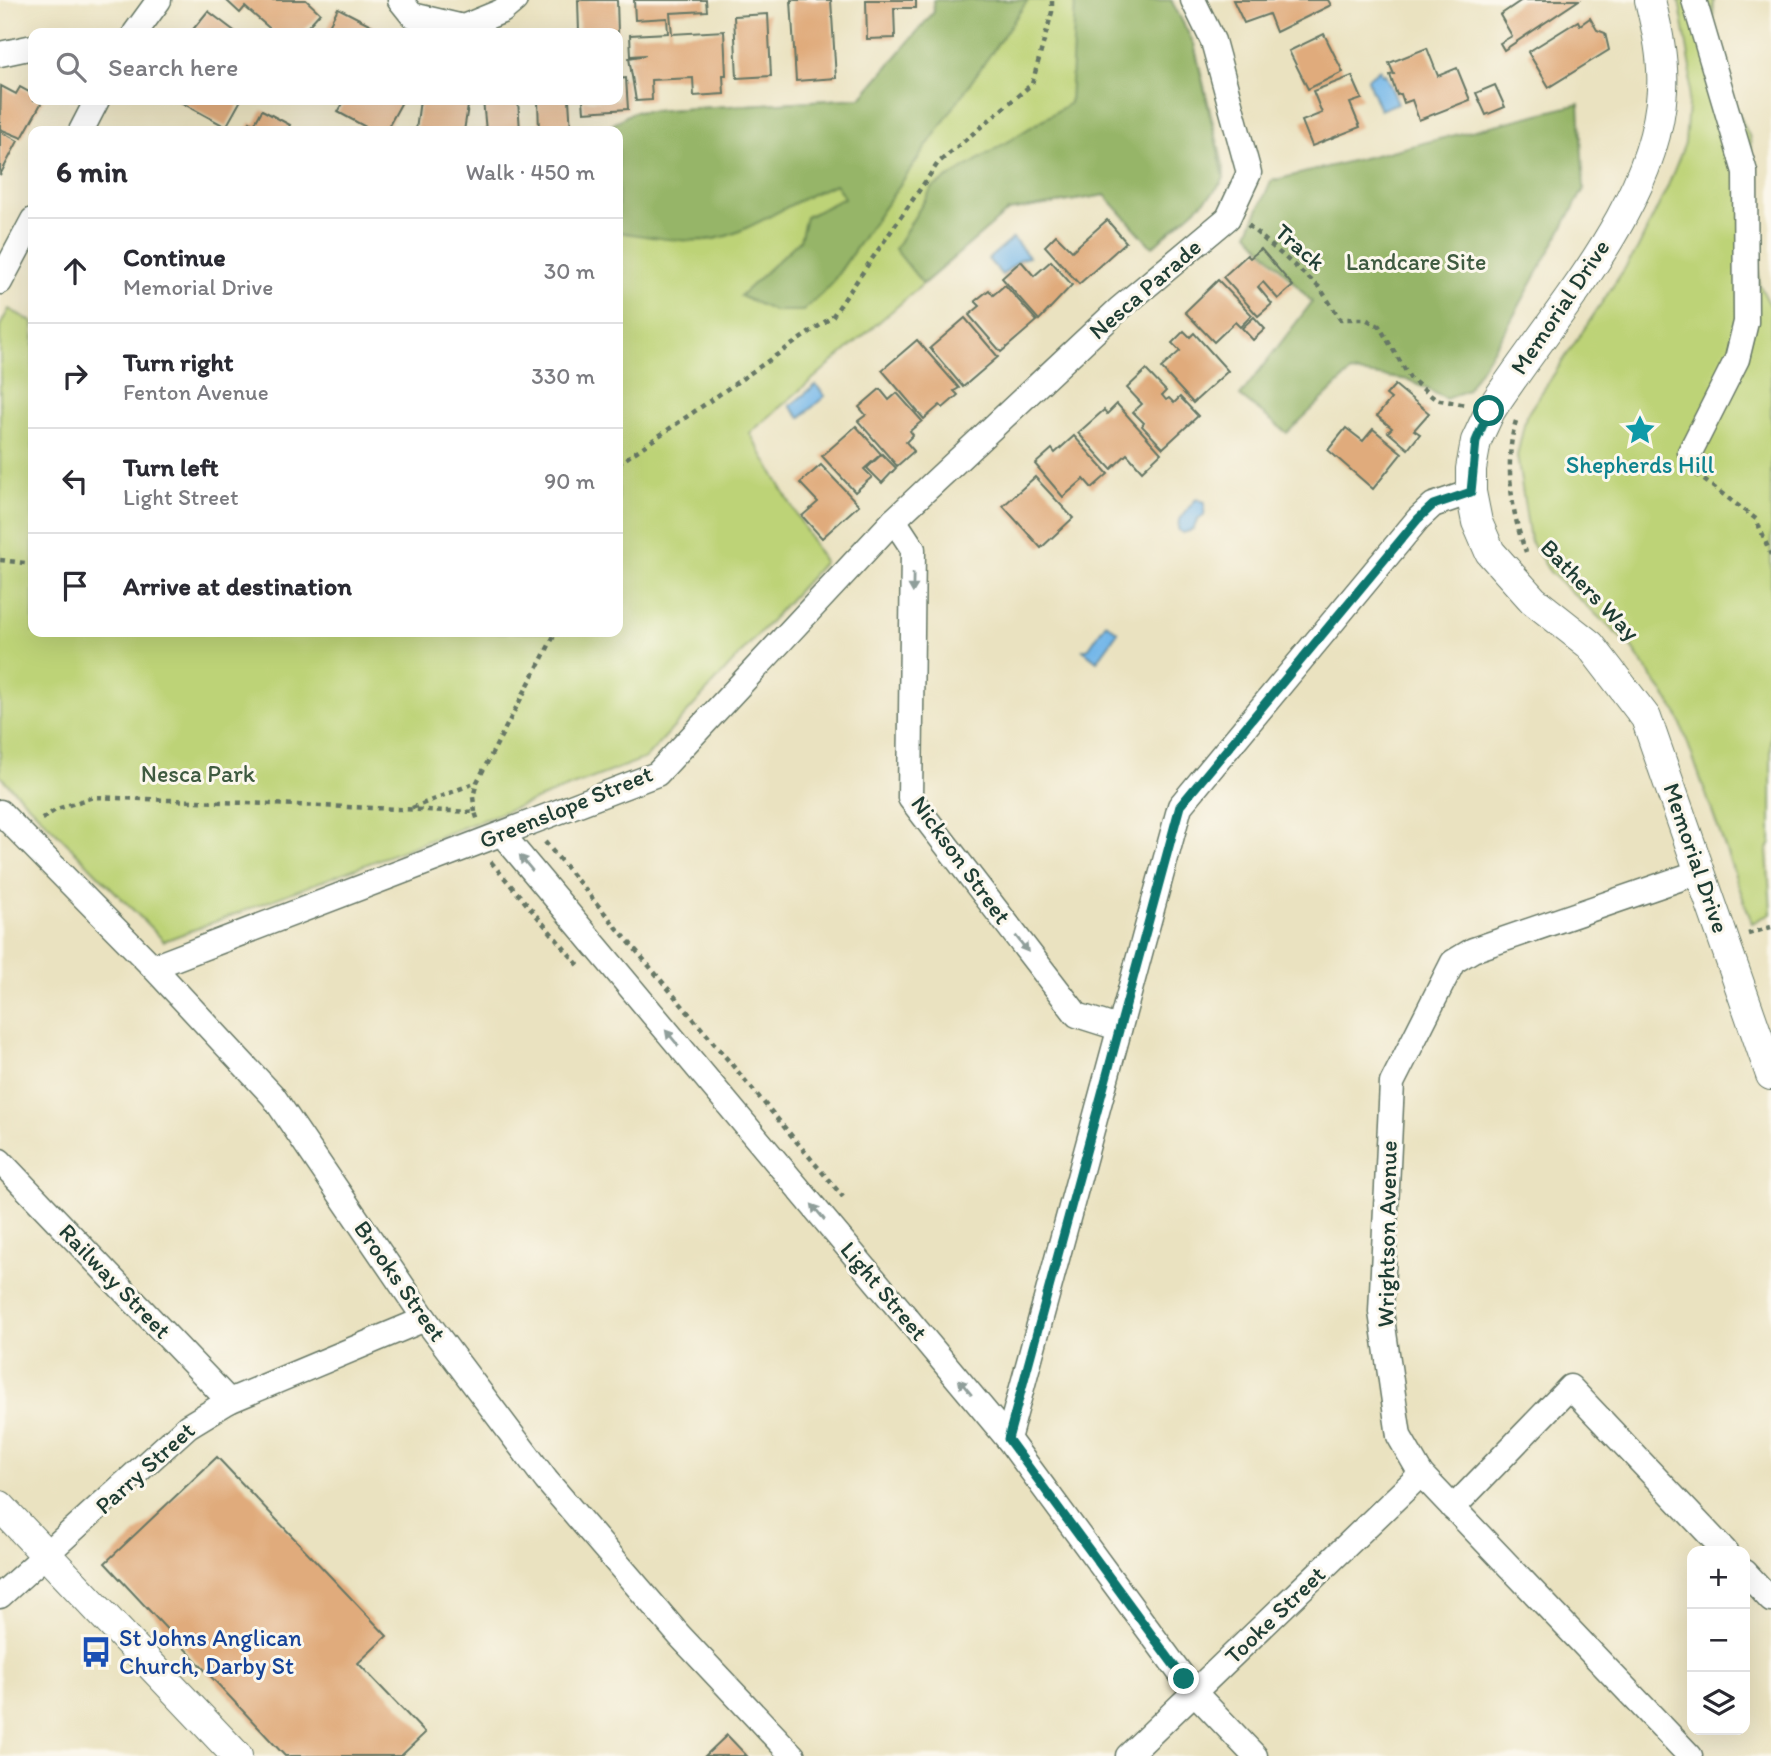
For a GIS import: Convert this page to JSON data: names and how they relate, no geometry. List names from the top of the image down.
{
  "streets": {
    "main road": ["Memorial Drive"],
    "street": [
      "Nesca Parade",
      "Greenslope Street",
      "Nickson Street",
      "Wrightson Avenue",
      "Railway Street",
      "Brooks Street",
      "Light Street",
      "Parry Street",
      "Tooke Street"
    ],
    "path": ["Track", "Bathers Way"]
  },
  "crossings": [
    ["Track", "Nesca Parade"],
    ["Nesca Parade", "Greenslope Street"],
    ["Nesca Parade", "Nickson Street"],
    ["Memorial Drive", "Wrightson Avenue"],
    ["Greenslope Street", "Nickson Street"],
    ["Greenslope Street", "Brooks Street"],
    ["Greenslope Street", "Light Street"],
    ["Wrightson Avenue", "Tooke Street"],
    ["Railway Street", "Parry Street"],
    ["Brooks Street", "Parry Street"],
    ["Light Street", "Tooke Street"]
  ],
  "one_way": ["Nickson Street", "Light Street"],
  "parks": ["Landcare Site", "Nesca Park"],
  "places": {
    "place": ["Shepherds Hill"],
    "bus stop": ["St Johns Anglican Church, Darby St"]
  },
  "page": {
    "search": "Search here",
    "heading": ["6 min", "Walk · 450 m"],
    "list": [
      ["Continue", "Memorial Drive", "30 m"],
      ["Turn right", "Fenton Avenue", "330 m"],
      ["Turn left", "Light Street", "90 m"],
      "Arrive at destination"
    ],
    "map_buttons": ["+", "−"]
  }
}
